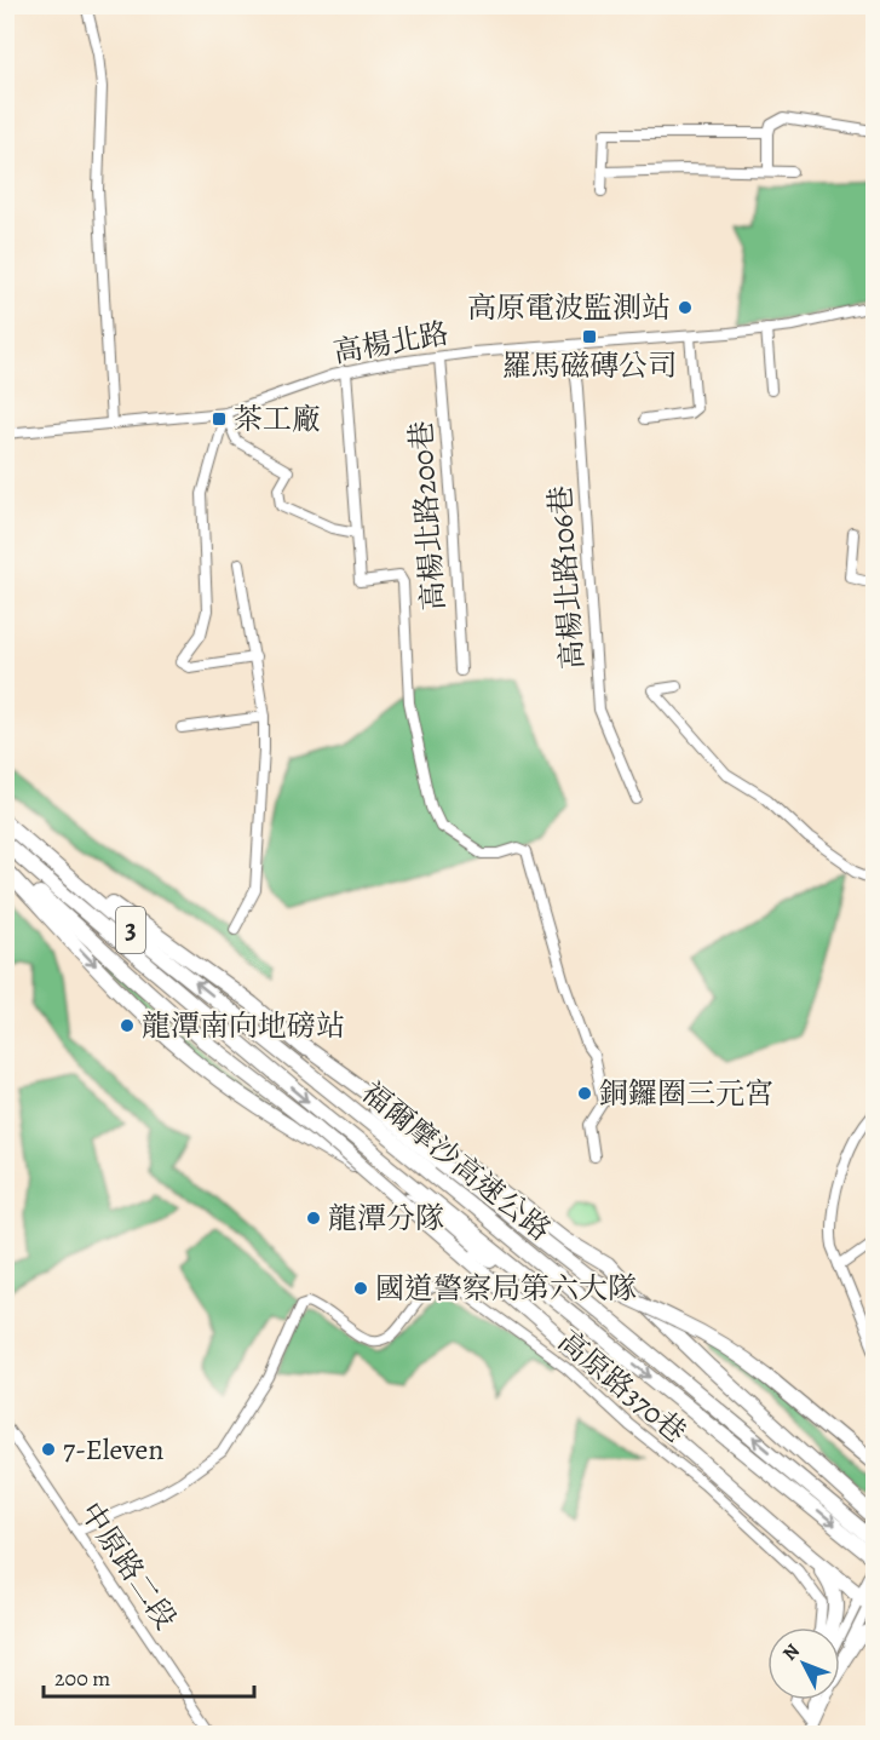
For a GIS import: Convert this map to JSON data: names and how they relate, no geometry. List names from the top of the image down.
{
  "streets": {
    "highway": ["3", "福爾摩沙高速公路"],
    "street": [
      "高楊北路",
      "高楊北路200巷",
      "高楊北路106巷",
      "高原路370巷",
      "中原路二段"
    ]
  },
  "crossings": [
    ["高楊北路", "高楊北路200巷"],
    ["高楊北路", "高楊北路106巷"],
    ["高原路370巷", "中原路二段"]
  ],
  "places": {
    "other": [
      "高原電波監測站",
      "龍潭南向地磅站",
      "銅鑼圈三元宮",
      "龍潭分隊",
      "國道警察局第六大隊",
      "7-Eleven"
    ],
    "transit": ["羅馬磁磚公司", "茶工廠"]
  },
  "scale_bar": "200 m",
  "north": "top left"
}
